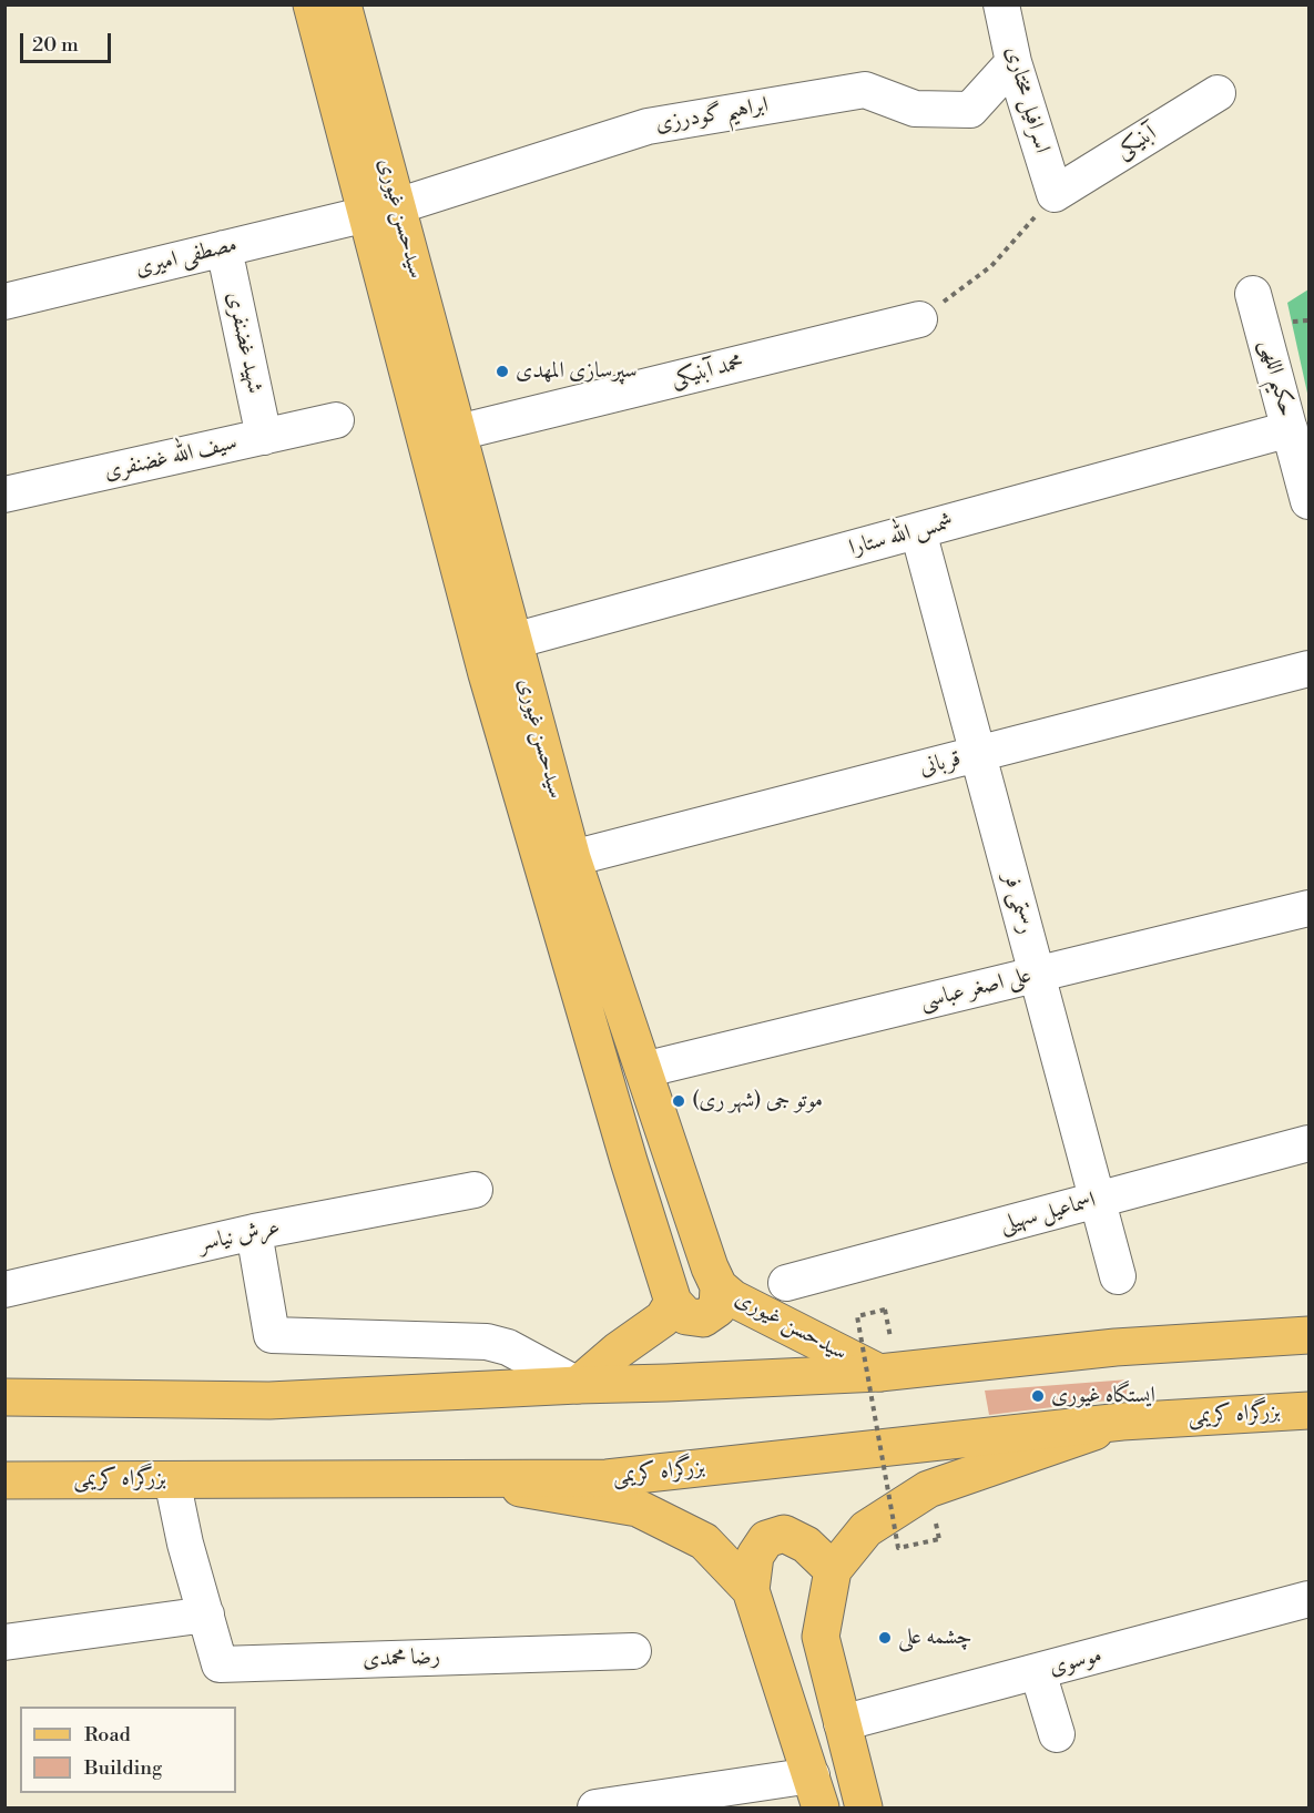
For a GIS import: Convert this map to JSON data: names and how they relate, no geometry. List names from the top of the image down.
{
  "streets": {
    "main road": ["سیدحسن غیوری", "بزرگراه کریمی"],
    "street": [
      "اسرافیل مختاری",
      "ابراهیم گودرزی",
      "آبنیکی",
      "مصطفی امیری",
      "شهید غضنفری",
      "محمد آبنیکی",
      "حکیم اللهی",
      "سیف الله غضنفری",
      "شمس الله ستارا",
      "قربانی",
      "رستمی فر",
      "علی اصغر عباسی",
      "اسماعیل سهیلی",
      "عرش نیاسر",
      "رضا محمدی",
      "موسوی"
    ]
  },
  "crossings": [
    ["اسرافیل مختاری", "ابراهیم گودرزی"],
    ["اسرافیل مختاری", "آبنیکی"],
    ["ابراهیم گودرزی", "سیدحسن غیوری"],
    ["ابراهیم گودرزی", "مصطفی امیری"],
    ["سیدحسن غیوری", "مصطفی امیری"],
    ["سیدحسن غیوری", "محمد آبنیکی"],
    ["سیدحسن غیوری", "شمس الله ستارا"],
    ["سیدحسن غیوری", "قربانی"],
    ["سیدحسن غیوری", "علی اصغر عباسی"],
    ["مصطفی امیری", "شهید غضنفری"],
    ["شهید غضنفری", "سیف الله غضنفری"],
    ["حکیم اللهی", "شمس الله ستارا"],
    ["شمس الله ستارا", "رستمی فر"],
    ["قربانی", "رستمی فر"],
    ["رستمی فر", "علی اصغر عباسی"],
    ["رستمی فر", "اسماعیل سهیلی"],
    ["بزرگراه کریمی", "رضا محمدی"]
  ],
  "places": [
    "سپرسازی المهدی",
    "موتو جی (شهر ری)",
    "ایستگاه غیوری",
    "چشمه علی"
  ],
  "legend": ["Road", "Building"],
  "scale_bar": "20 m"
}
